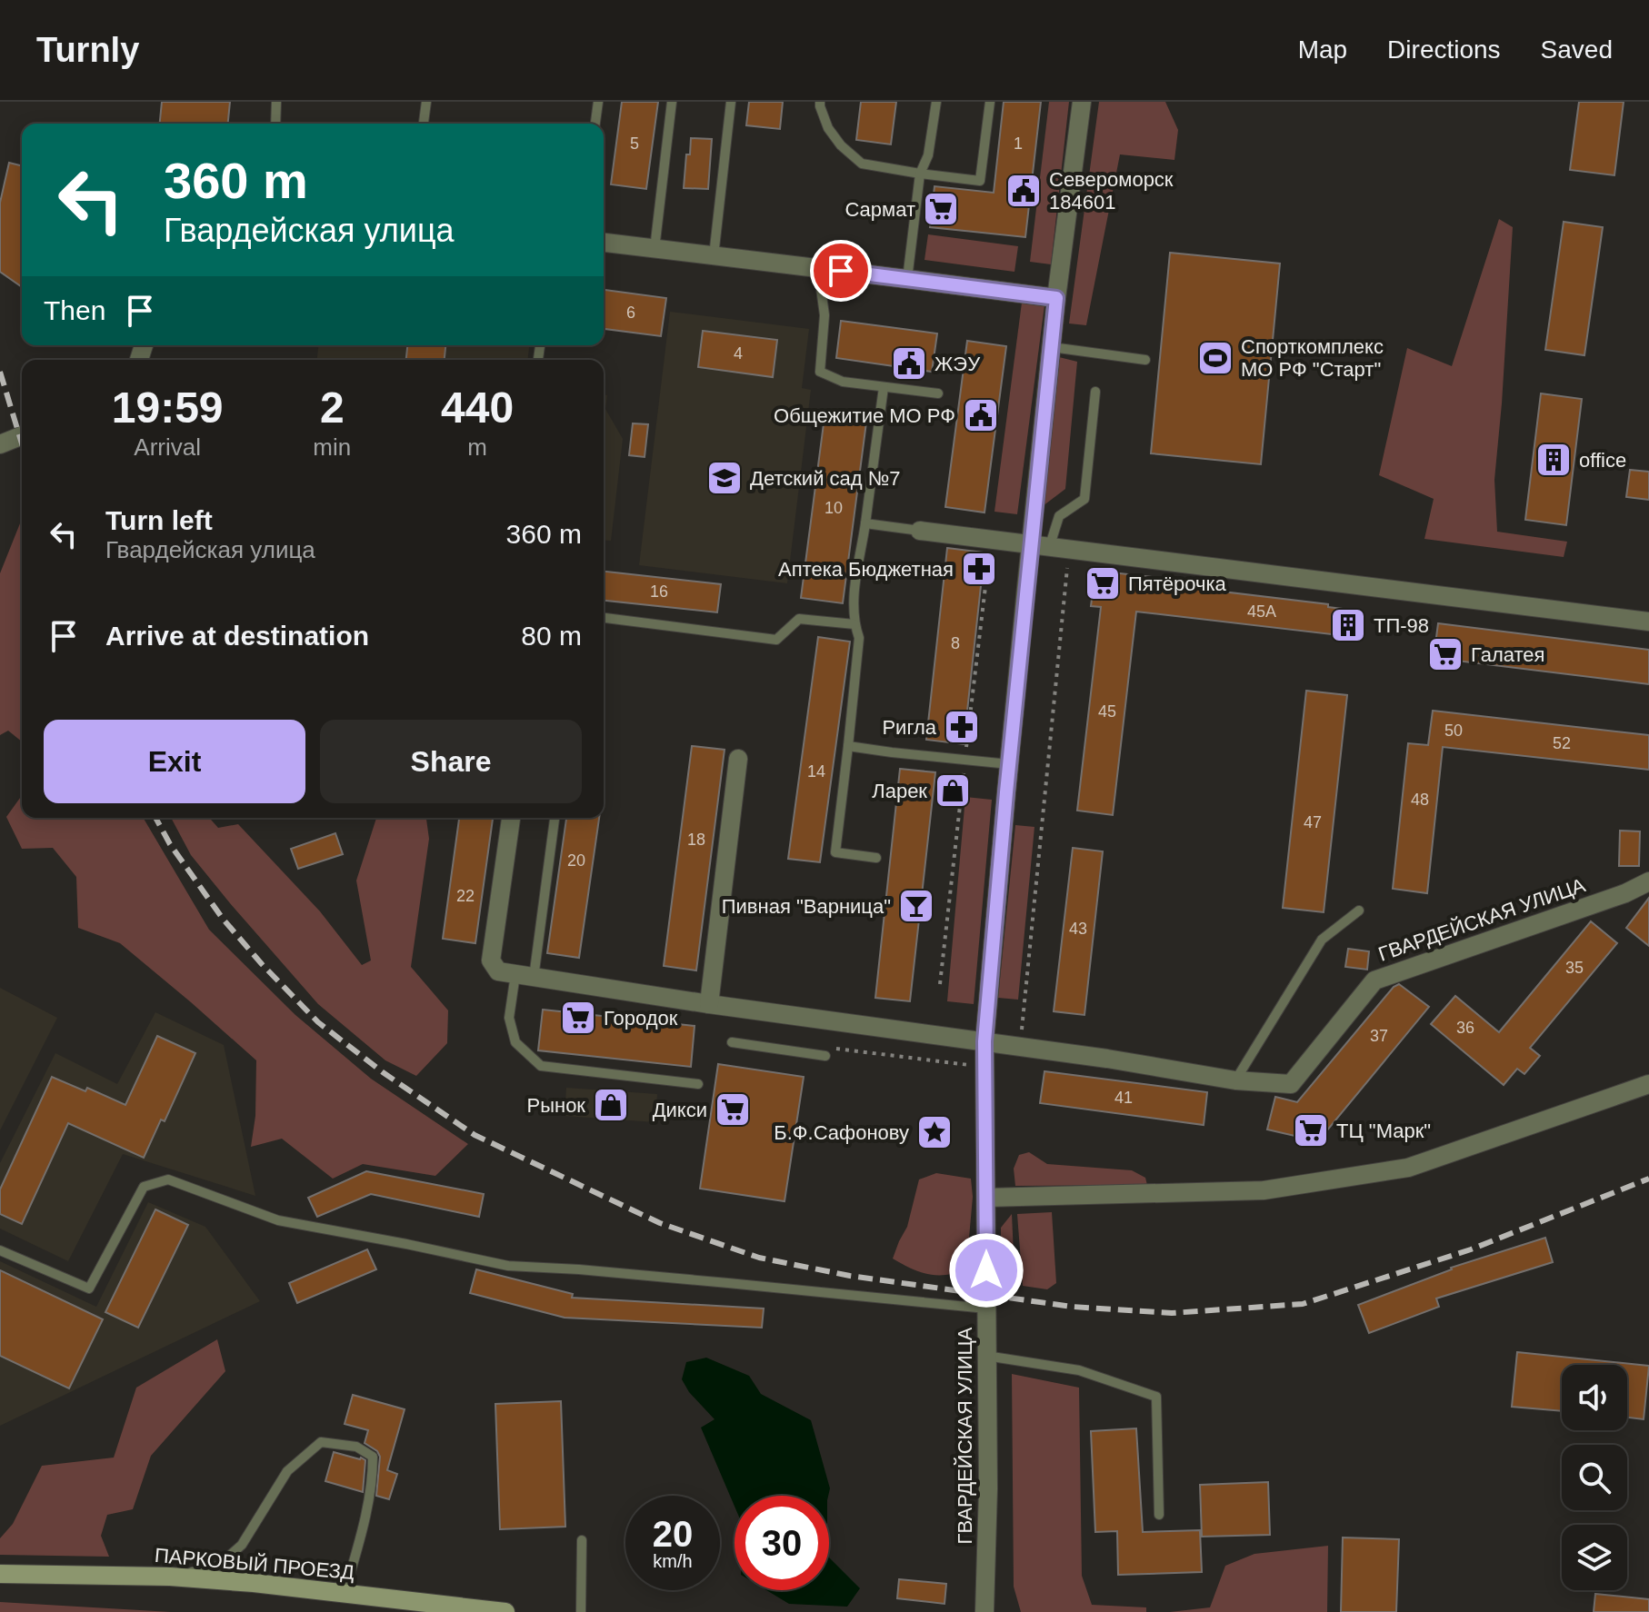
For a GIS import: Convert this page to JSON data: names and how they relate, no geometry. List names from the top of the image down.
{
  "streets": {
    "main road": ["ПАРКОВЫЙ ПРОЕЗД"],
    "street": ["ГВАРДЕЙСКАЯ УЛИЦА"]
  },
  "places": {
    "public building": ["Североморск 184601", "ЖЭУ", "Общежитие МО РФ"],
    "supermarket": [
      "Сармат",
      "Пятёрочка",
      "Галатея",
      "Городок",
      "Дикси",
      "ТЦ \"Марк\""
    ],
    "sports": ["Спорткомплекс МО РФ \"Старт\""],
    "building": ["office", "ТП-98"],
    "school or university": ["Детский сад №7"],
    "pharmacy": ["Аптека Бюджетная", "Ригла"],
    "shop": ["Ларек", "Рынок"],
    "bar": ["Пивная \"Варница\""],
    "place": ["Б.Ф.Сафонову"]
  },
  "house_numbers": [
    "5",
    "1",
    "6",
    "4",
    "10",
    "16",
    "45А",
    "8",
    "45",
    "50",
    "52",
    "14",
    "48",
    "47",
    "18",
    "20",
    "22",
    "43",
    "35",
    "36",
    "37",
    "41"
  ],
  "page": {
    "header": "Turnly",
    "nav": ["Map", "Directions", "Saved"],
    "turn": ["360 m", "Гвардейская улица"],
    "then": "Then",
    "eta": [
      "19:59",
      "Arrival",
      "2",
      "min",
      "440",
      "m"
    ],
    "list": [
      {
        "name": "Turn left",
        "note": "Гвардейская улица",
        "value": "360 m"
      },
      {
        "name": "Arrive at destination",
        "value": "80 m"
      }
    ],
    "buttons": ["Exit", "Share"],
    "speed": "20 km/h",
    "limit": "30"
  }
}
